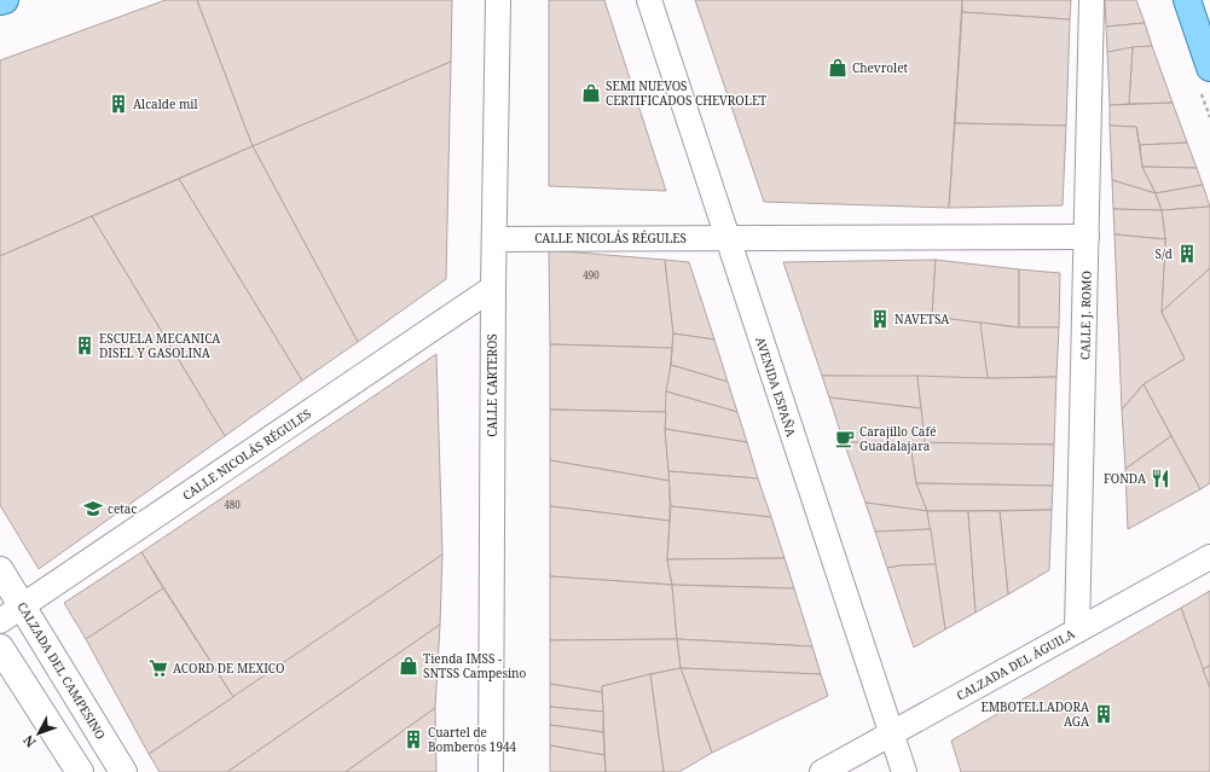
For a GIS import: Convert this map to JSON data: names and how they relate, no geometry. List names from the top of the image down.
{
  "streets": {
    "street": [
      "CALLE NICOLÁS RÉGULES",
      "CALLE J. ROMO",
      "CALLE CARTEROS",
      "AVENIDA ESPAÑA",
      "CALZADA DEL ÁGUILA",
      "CALZADA DEL CAMPESINO"
    ]
  },
  "crossings": [
    ["CALLE NICOLÁS RÉGULES", "CALLE J. ROMO"],
    ["CALLE NICOLÁS RÉGULES", "CALLE CARTEROS"],
    ["CALLE NICOLÁS RÉGULES", "AVENIDA ESPAÑA"],
    ["CALLE NICOLÁS RÉGULES", "CALZADA DEL CAMPESINO"],
    ["CALLE J. ROMO", "CALZADA DEL ÁGUILA"],
    ["AVENIDA ESPAÑA", "CALZADA DEL ÁGUILA"]
  ],
  "places": {
    "shop": ["Chevrolet", "SEMI NUEVOS CERTIFICADOS CHEVROLET", "Tienda IMSS - SNTSS Campesino"],
    "building": [
      "Alcalde mil",
      "S/d",
      "NAVETSA",
      "ESCUELA MECANICA DISEL Y GASOLINA",
      "EMBOTELLADORA AGA",
      "Cuartel de Bomberos 1944"
    ],
    "cafe": ["Carajillo Café Guadalajara"],
    "restaurant": ["FONDA"],
    "school or university": ["cetac"],
    "supermarket": ["ACORD DE MEXICO"]
  },
  "house_numbers": ["490", "480"],
  "north": "bottom left"
}
